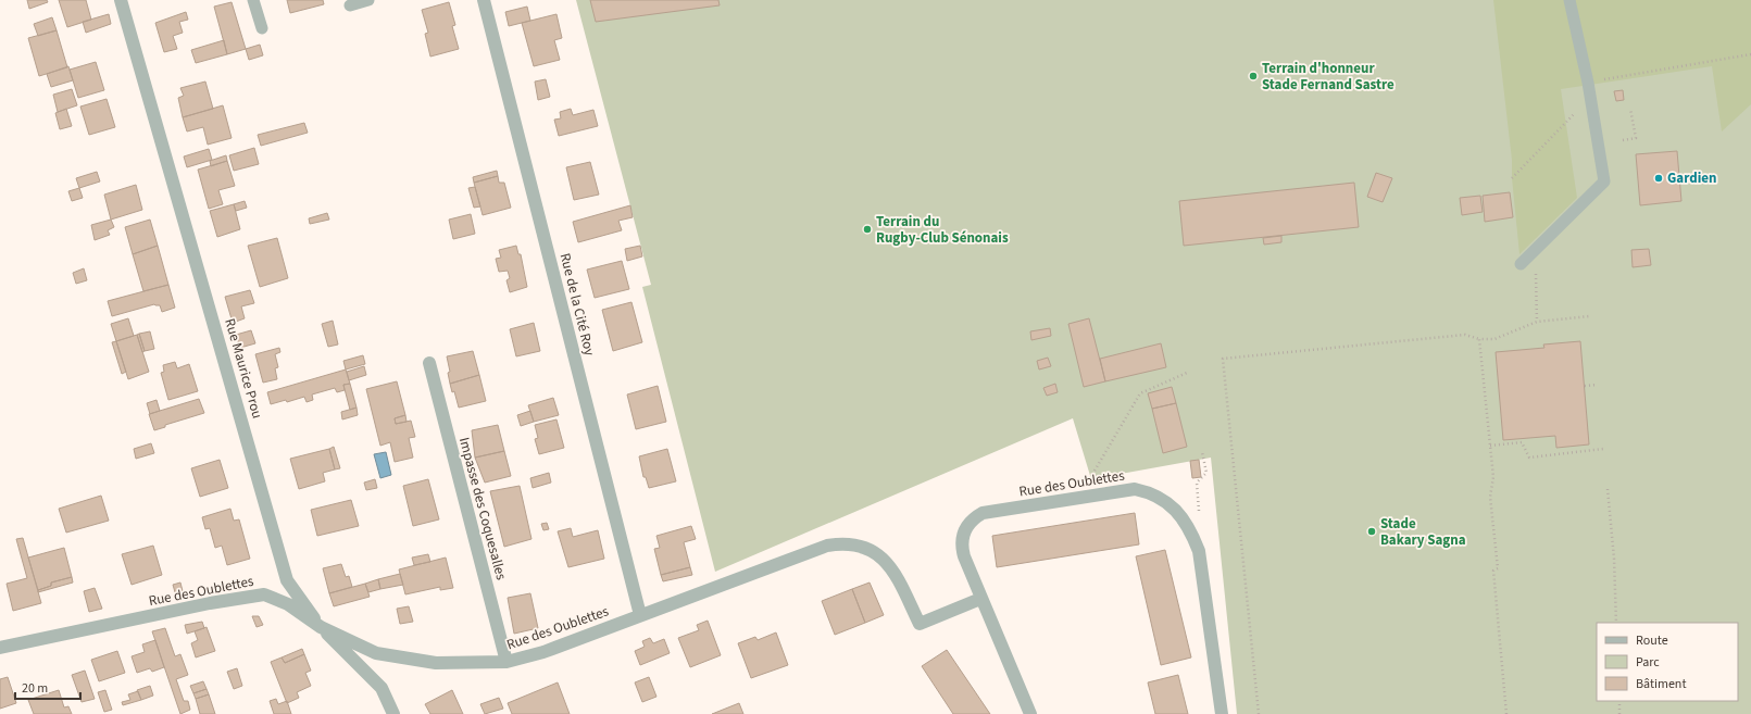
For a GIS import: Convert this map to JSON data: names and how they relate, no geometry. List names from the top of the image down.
{
  "streets": {
    "street": [
      "Rue de la Cité Roy",
      "Rue Maurice Prou",
      "Rue des Oublettes",
      "Impasse des Coquesalles"
    ]
  },
  "crossings": [
    ["Rue de la Cité Roy", "Rue des Oublettes"],
    ["Rue Maurice Prou", "Rue des Oublettes"],
    ["Rue des Oublettes", "Impasse des Coquesalles"]
  ],
  "places": [
    "Terrain d'honneur Stade Fernand Sastre",
    "Gardien",
    "Terrain du Rugby-Club Sénonais",
    "Stade Bakary Sagna"
  ],
  "legend": ["Route", "Parc", "Bâtiment"],
  "scale_bar": "20 m"
}
